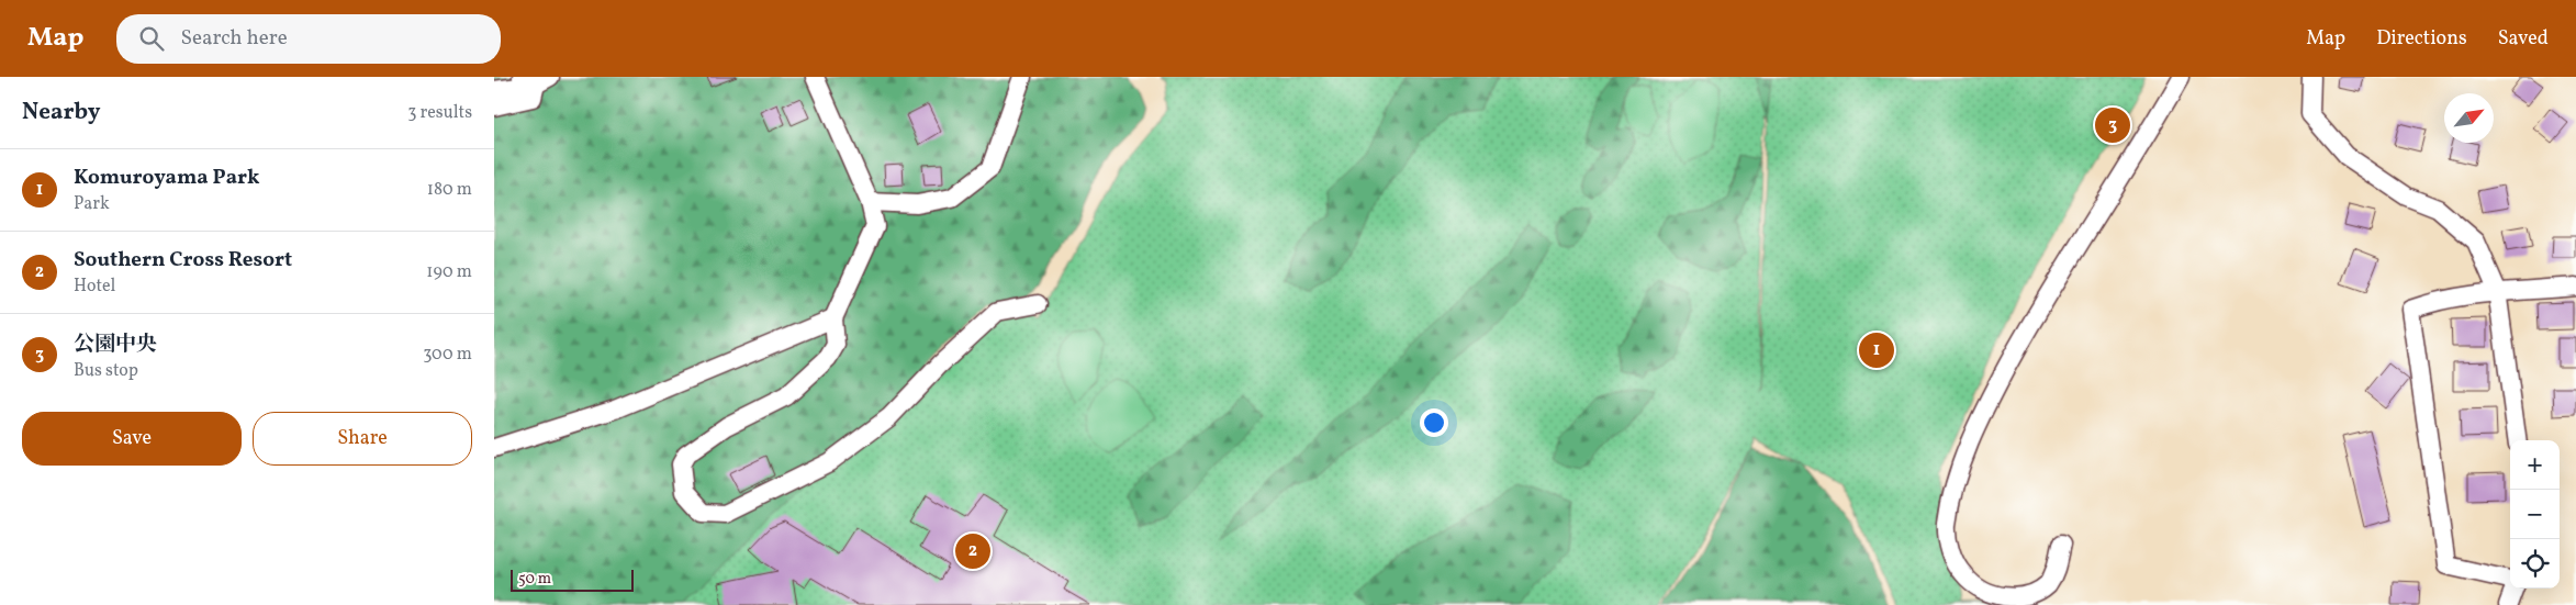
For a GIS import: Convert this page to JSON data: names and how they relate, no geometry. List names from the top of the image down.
{
  "scale_bar": "50 m",
  "north": "top right",
  "page": {
    "header": "Map",
    "search": "Search here",
    "nav": ["Map", "Directions", "Saved"],
    "heading": ["Nearby", "3 results"],
    "pins": ["3", "1", "2"],
    "list": [
      {
        "mark": "1",
        "name": "Komuroyama Park",
        "note": "Park",
        "value": "180 m"
      },
      {
        "mark": "2",
        "name": "Southern Cross Resort",
        "note": "Hotel",
        "value": "190 m"
      },
      {
        "mark": "3",
        "name": "公園中央",
        "note": "Bus stop",
        "value": "300 m"
      }
    ],
    "buttons": ["Save", "Share"],
    "map_buttons": ["+", "−"],
    "scale": "50 m"
  }
}
